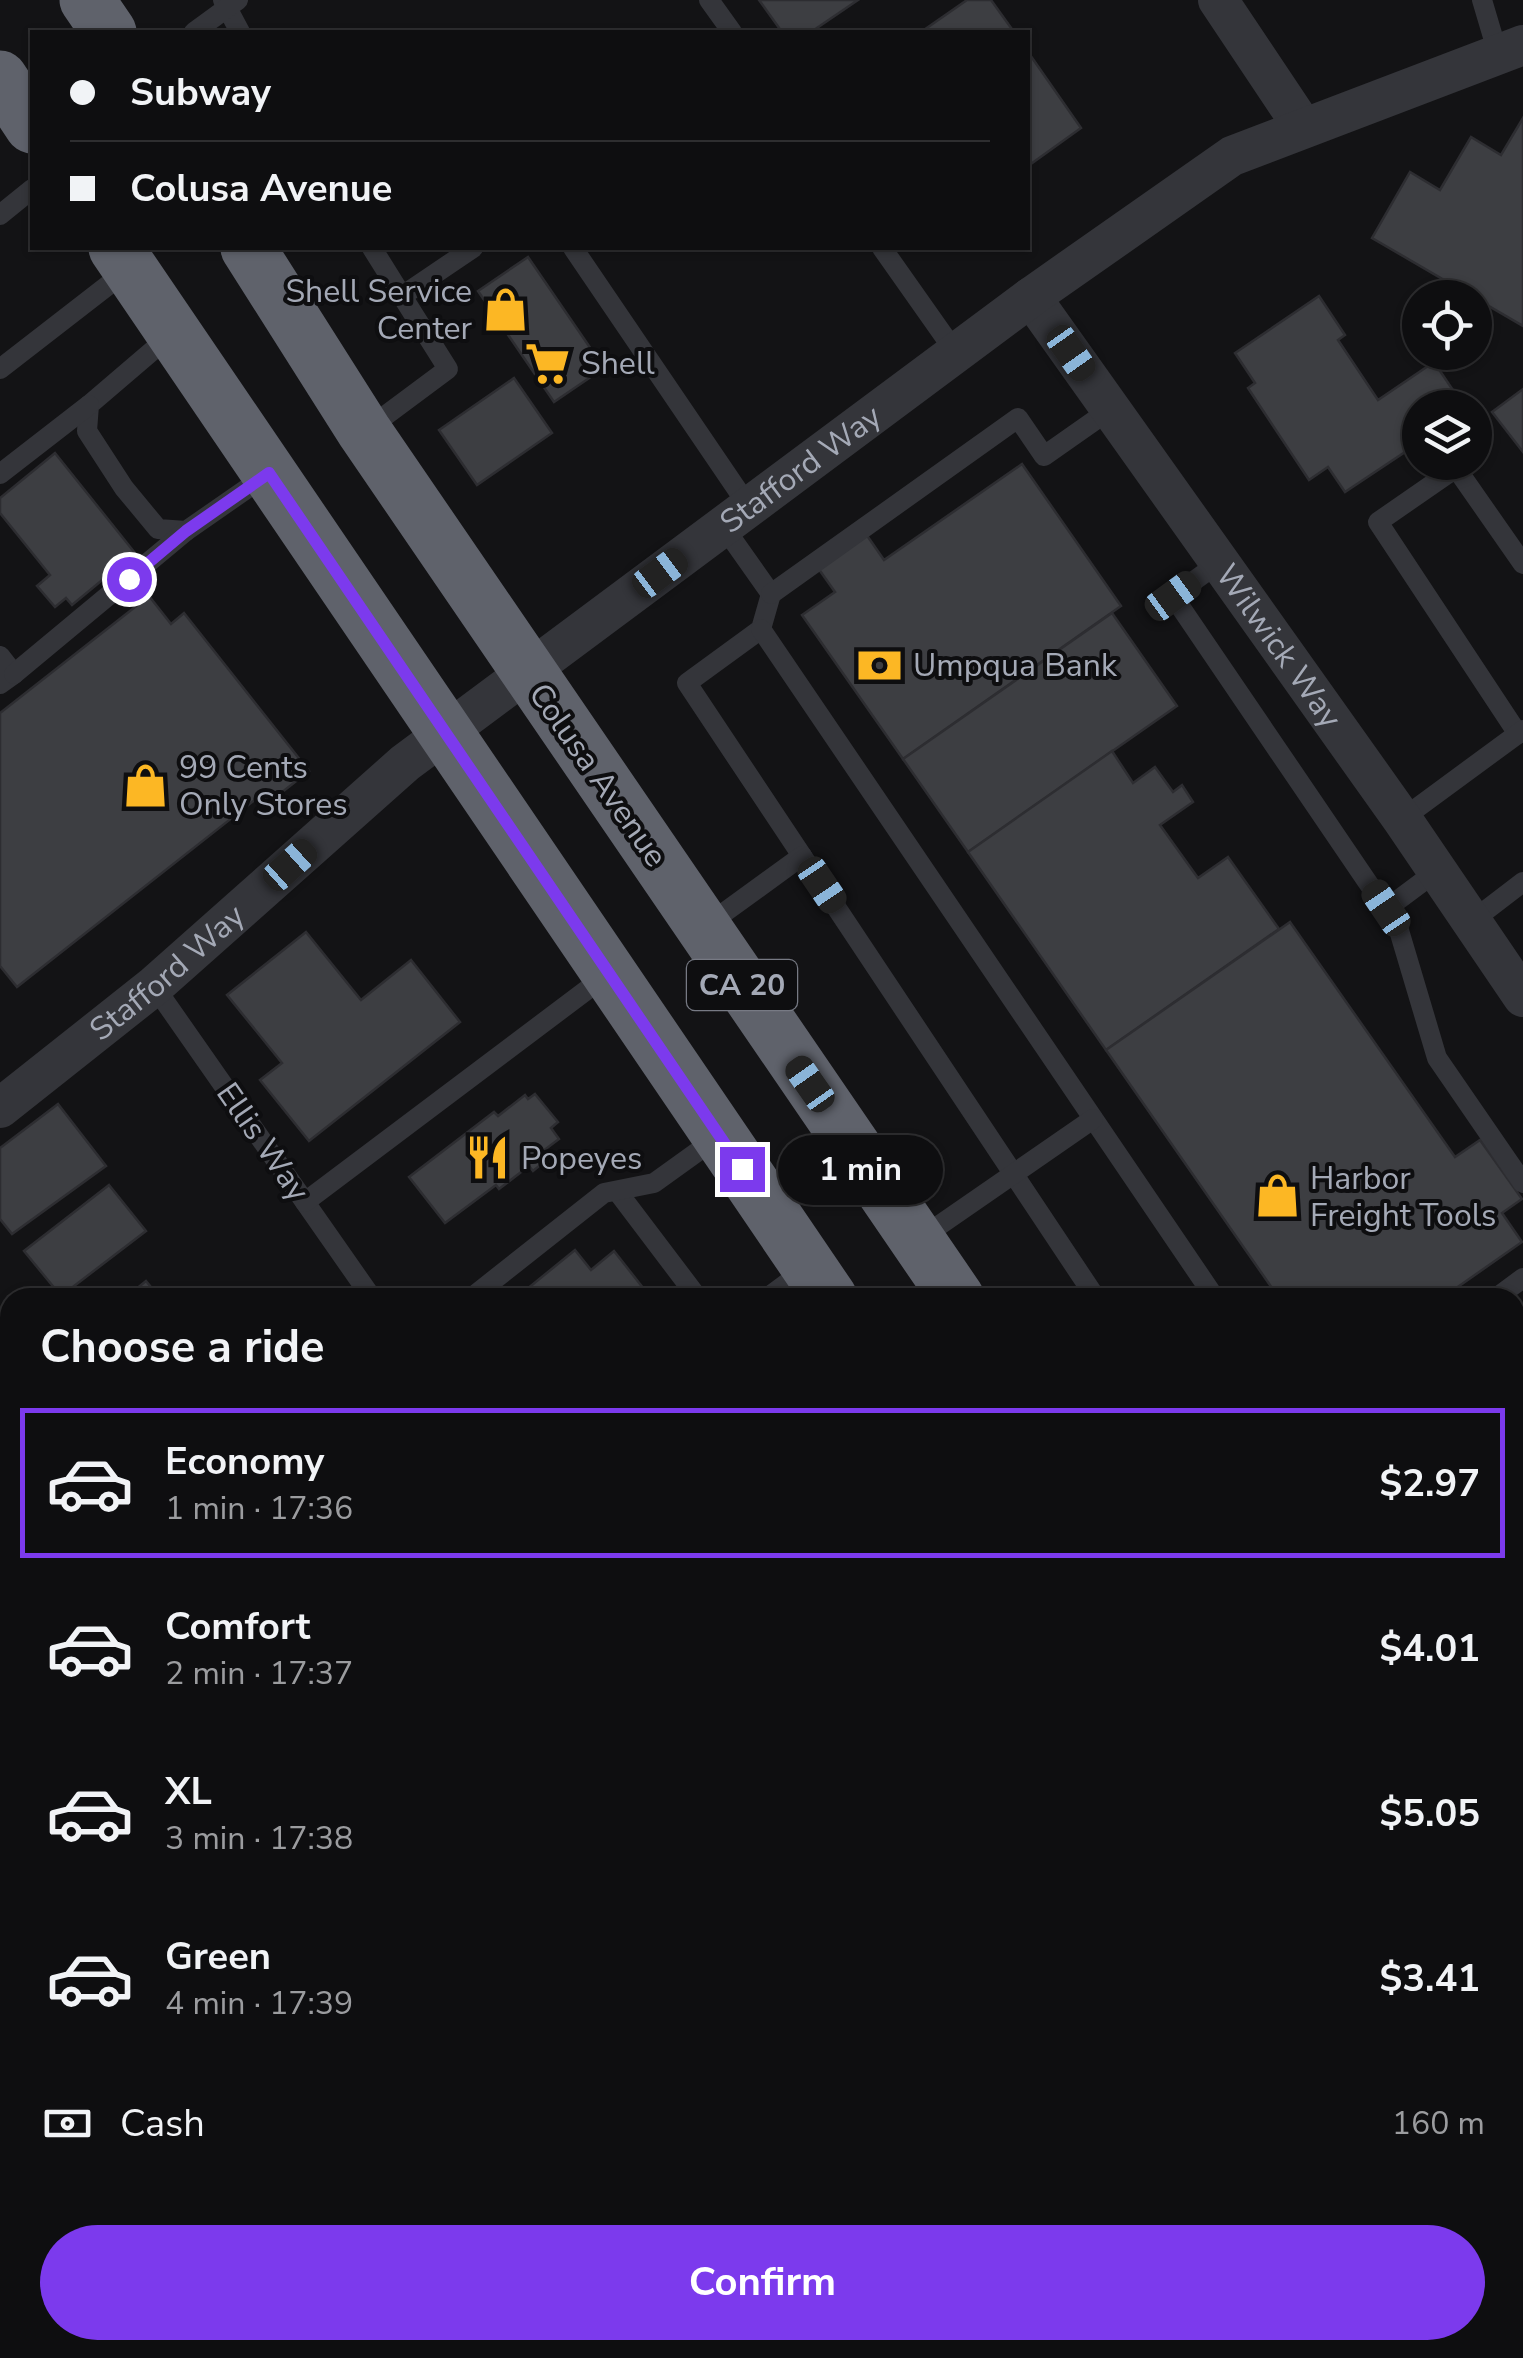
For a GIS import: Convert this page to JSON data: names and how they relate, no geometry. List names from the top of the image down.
{
  "streets": {
    "highway": ["Colusa Avenue", "CA 20"],
    "street": ["Stafford Way", "Wilwick Way"],
    "lane": ["Ellis Way"]
  },
  "crossings": [
    ["Stafford Way", "Wilwick Way"],
    ["Stafford Way", "Colusa Avenue"],
    ["Stafford Way", "CA 20"],
    ["Stafford Way", "Ellis Way"]
  ],
  "places": {
    "shop": ["Shell Service Center", "99 Cents Only Stores", "Harbor Freight Tools"],
    "supermarket": ["Shell"],
    "bank": ["Umpqua Bank"],
    "restaurant": ["Popeyes"]
  },
  "page": {
    "banner": ["Subway", "Colusa Avenue"],
    "bubble": "1 min",
    "heading": "Choose a ride",
    "list": [
      {
        "name": "Economy",
        "note": "1 min · 17:36",
        "value": "$2.97"
      },
      {
        "name": "Comfort",
        "note": "2 min · 17:37",
        "value": "$4.01"
      },
      {
        "name": "XL",
        "note": "3 min · 17:38",
        "value": "$5.05"
      },
      {
        "name": "Green",
        "note": "4 min · 17:39",
        "value": "$3.41"
      }
    ],
    "pay": ["Cash", "160 m"],
    "buttons": "Confirm"
  }
}
